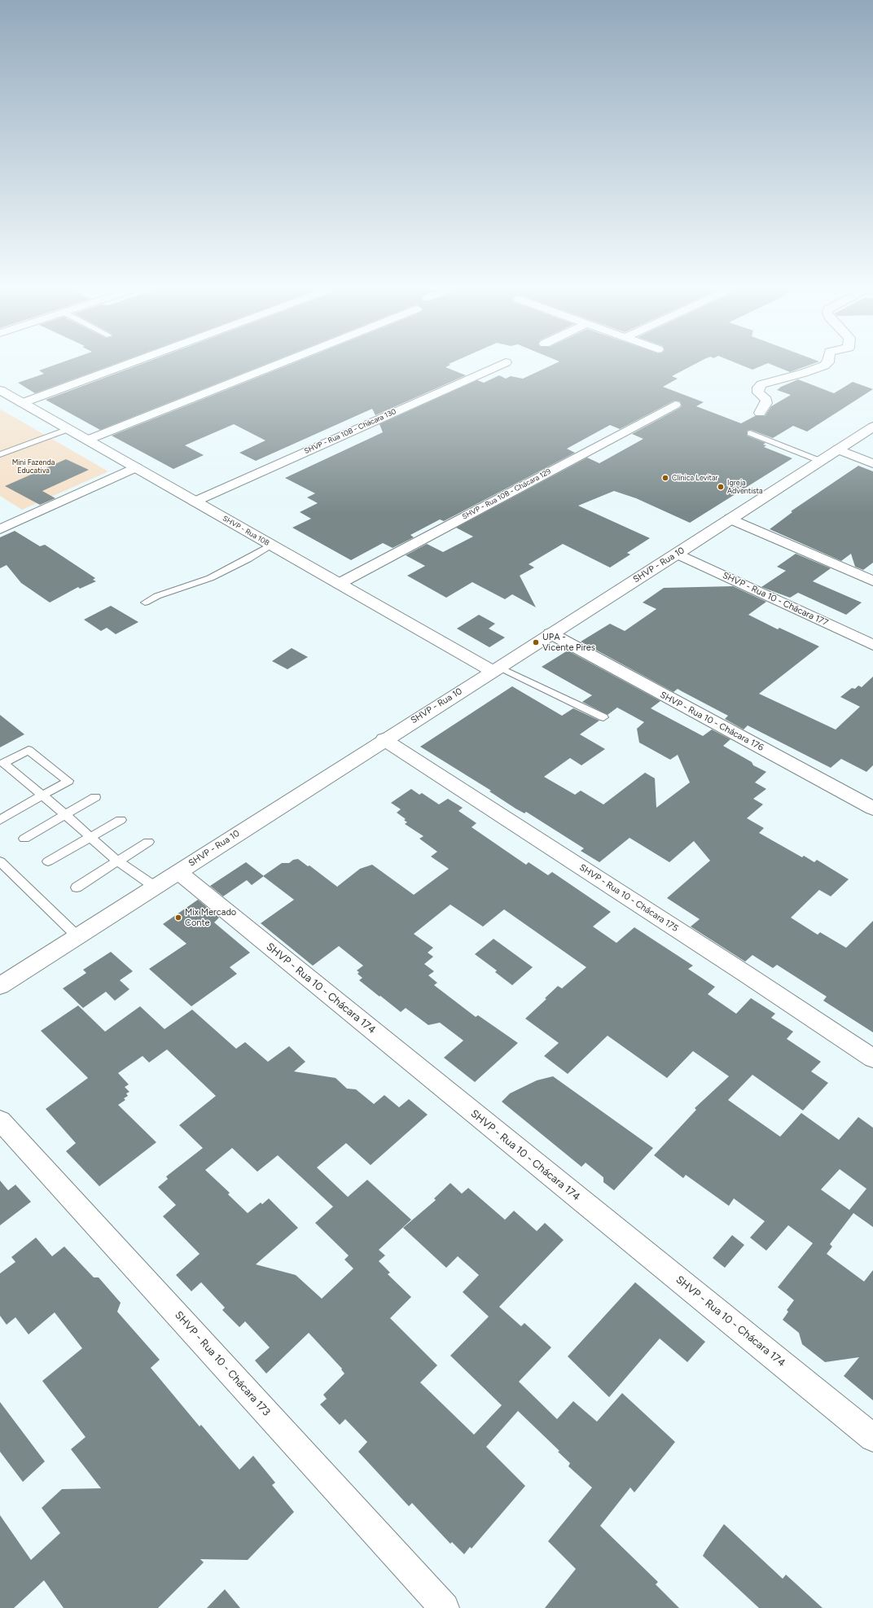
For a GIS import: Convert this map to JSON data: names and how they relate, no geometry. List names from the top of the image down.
{
  "streets": {
    "street": [
      "SHVP - Rua 10B - Chácara 130",
      "SHVP - Rua 10B - Chácara 129",
      "SHVP - Rua 10B",
      "SHVP - Rua 10",
      "SHVP - Rua 10 - Chácara 177",
      "SHVP - Rua 10 - Chácara 176",
      "SHVP - Rua 10 - Chácara 175",
      "SHVP - Rua 10 - Chácara 174",
      "SHVP - Rua 10 - Chácara 173"
    ]
  },
  "crossings": [
    ["SHVP - Rua 10B - Chácara 130", "SHVP - Rua 10B"],
    ["SHVP - Rua 10B - Chácara 129", "SHVP - Rua 10B"],
    ["SHVP - Rua 10B", "SHVP - Rua 10"],
    ["SHVP - Rua 10", "SHVP - Rua 10 - Chácara 177"],
    ["SHVP - Rua 10", "SHVP - Rua 10 - Chácara 176"],
    ["SHVP - Rua 10", "SHVP - Rua 10 - Chácara 175"],
    ["SHVP - Rua 10", "SHVP - Rua 10 - Chácara 174"]
  ],
  "parks": ["Mini Fazenda Educativa"],
  "places": [
    "Clínica Levitar",
    "Igreja Adventista",
    "UPA - Vicente Pires",
    "Mix Mercado Conte"
  ]
}
